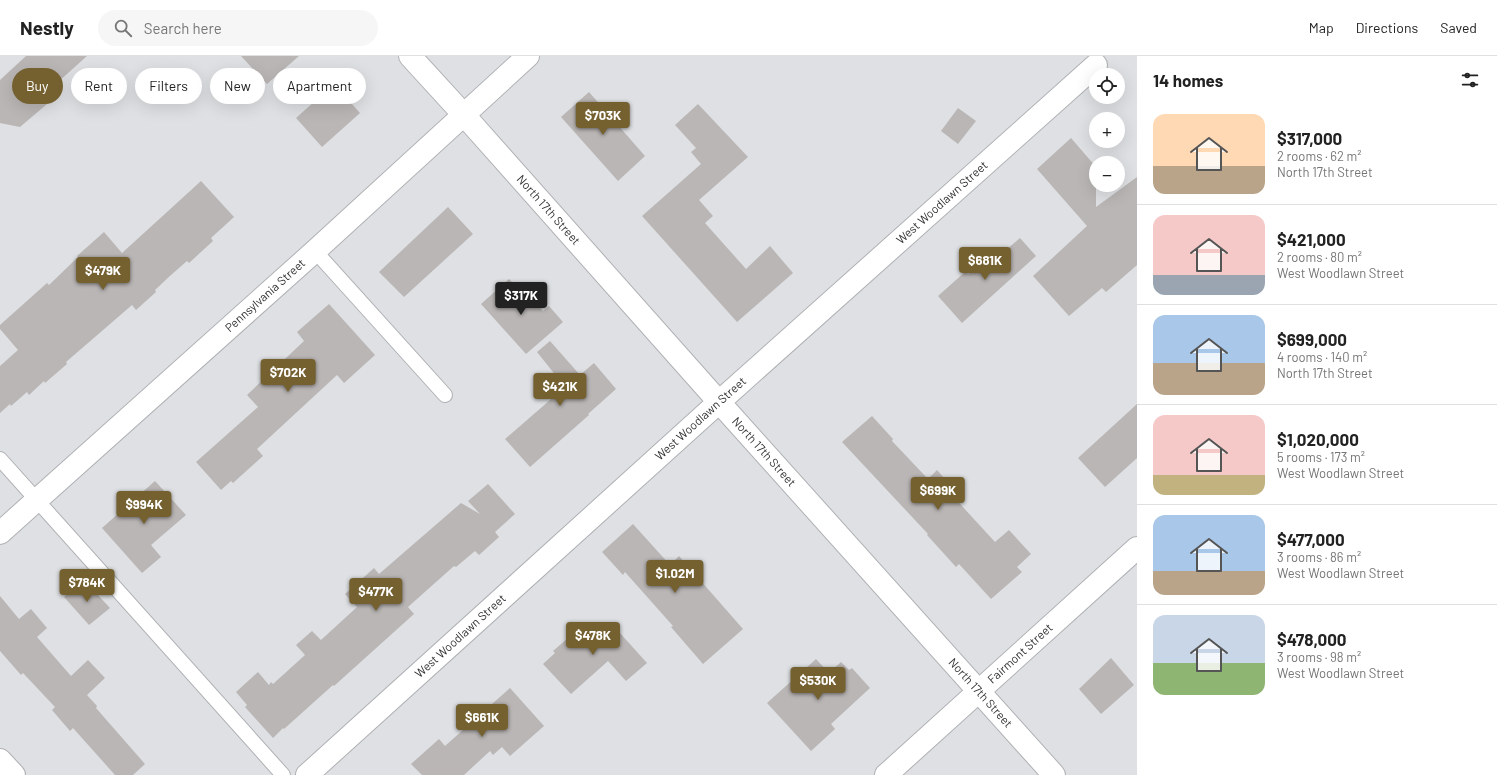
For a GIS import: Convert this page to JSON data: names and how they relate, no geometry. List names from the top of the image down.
{
  "streets": {
    "street": [
      "West Woodlawn Street",
      "North 17th Street",
      "Pennsylvania Street",
      "Fairmont Street"
    ]
  },
  "crossings": [
    ["West Woodlawn Street", "North 17th Street"],
    ["North 17th Street", "Pennsylvania Street"],
    ["North 17th Street", "Fairmont Street"]
  ],
  "page": {
    "header": "Nestly",
    "search": "Search here",
    "nav": ["Map", "Directions", "Saved"],
    "heading": "14 homes",
    "map_buttons": ["+", "−"],
    "chip": [
      "Buy",
      "Rent",
      "Filters",
      "New",
      "Apartment"
    ],
    "price": [
      "$703K",
      "$681K",
      "$479K",
      "$317K",
      "$702K",
      "$421K",
      "$699K",
      "$994K",
      "$1.02M",
      "$784K",
      "$477K",
      "$478K",
      "$530K",
      "$661K"
    ],
    "list": [
      {
        "name": "$317,000",
        "note": "2 rooms · 62 m² · North 17th Street"
      },
      {
        "name": "$421,000",
        "note": "2 rooms · 80 m² · West Woodlawn Street"
      },
      {
        "name": "$699,000",
        "note": "4 rooms · 140 m² · North 17th Street"
      },
      {
        "name": "$1,020,000",
        "note": "5 rooms · 173 m² · West Woodlawn Street"
      },
      {
        "name": "$477,000",
        "note": "3 rooms · 86 m² · West Woodlawn Street"
      },
      {
        "name": "$478,000",
        "note": "3 rooms · 98 m² · West Woodlawn Street"
      }
    ]
  }
}
